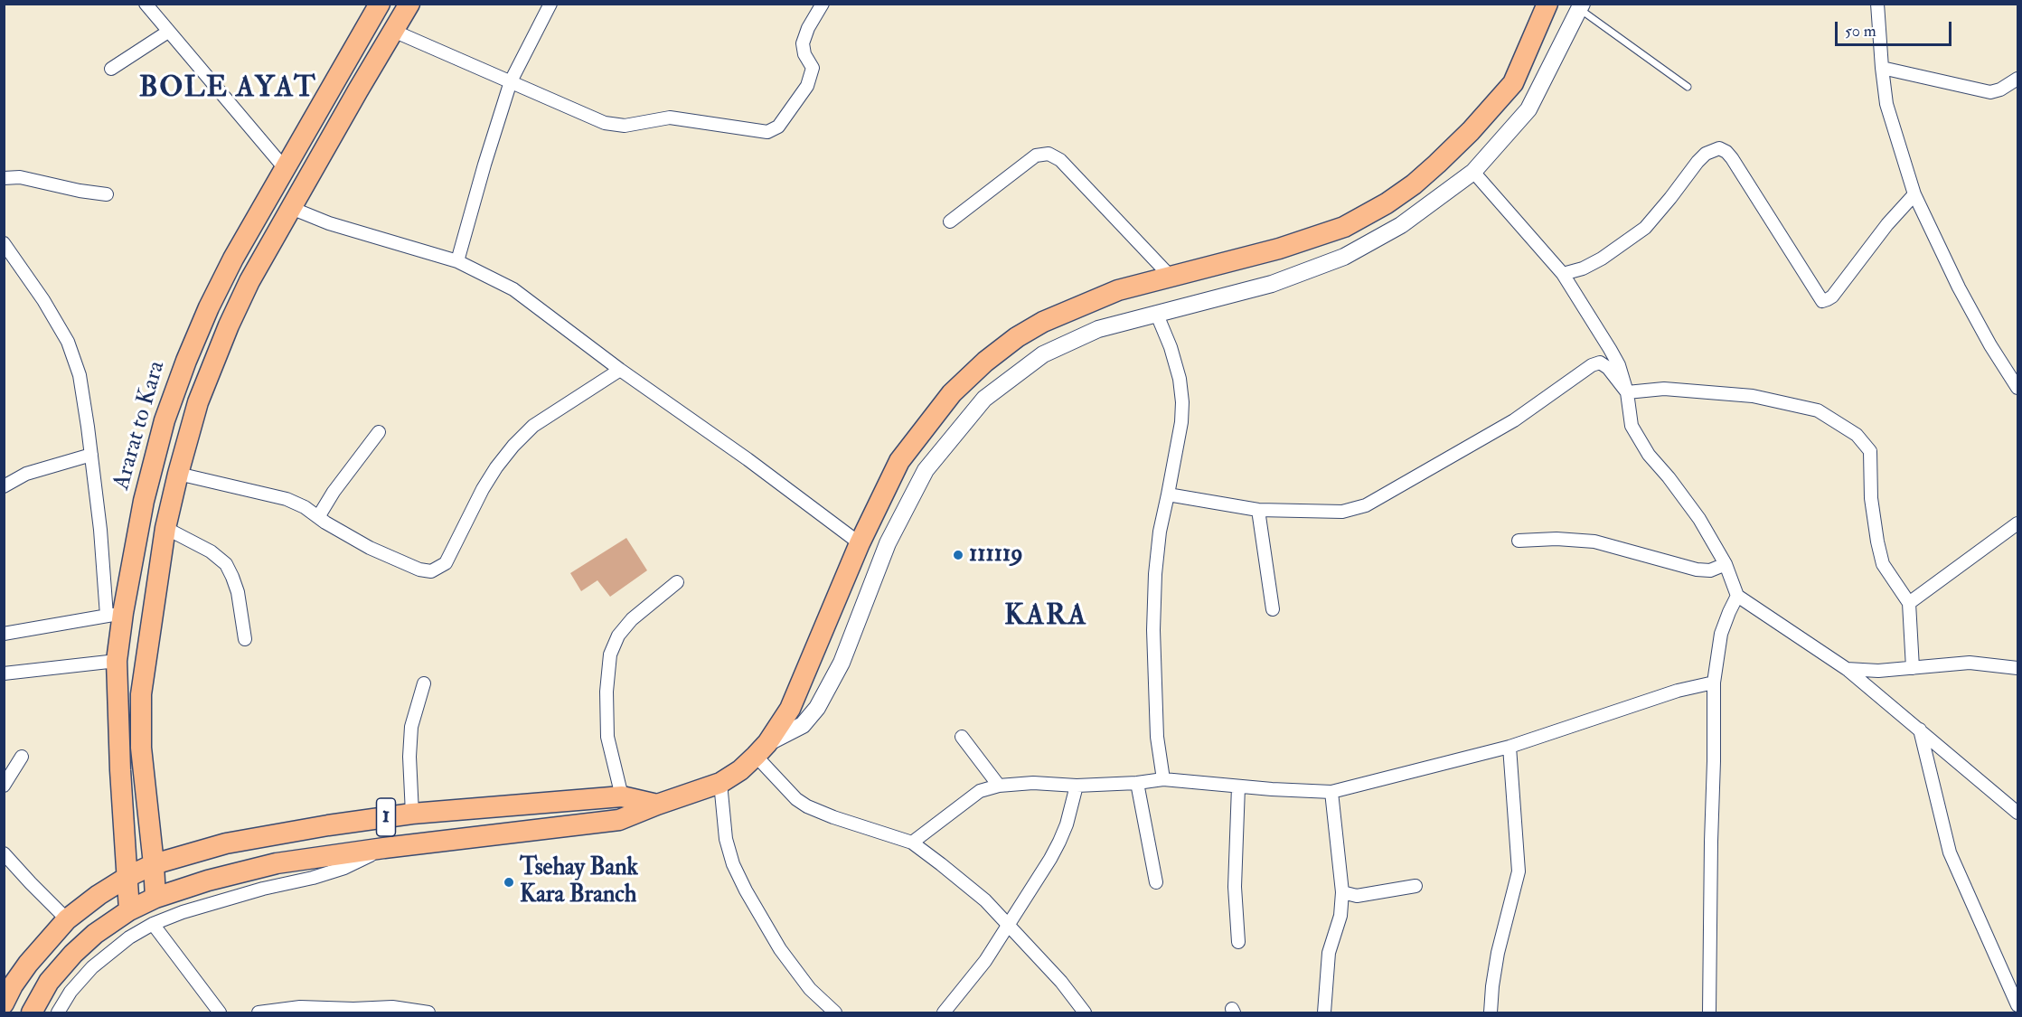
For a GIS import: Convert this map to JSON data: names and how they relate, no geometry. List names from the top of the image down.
{
  "streets": {
    "main road": ["Ararat to Kara", "1"]
  },
  "crossings": [
    ["Ararat to Kara", "1"]
  ],
  "districts": ["BOLE AYAT", "KARA"],
  "places": ["111119", "Tsehay Bank Kara Branch"],
  "scale_bar": "50 m"
}
